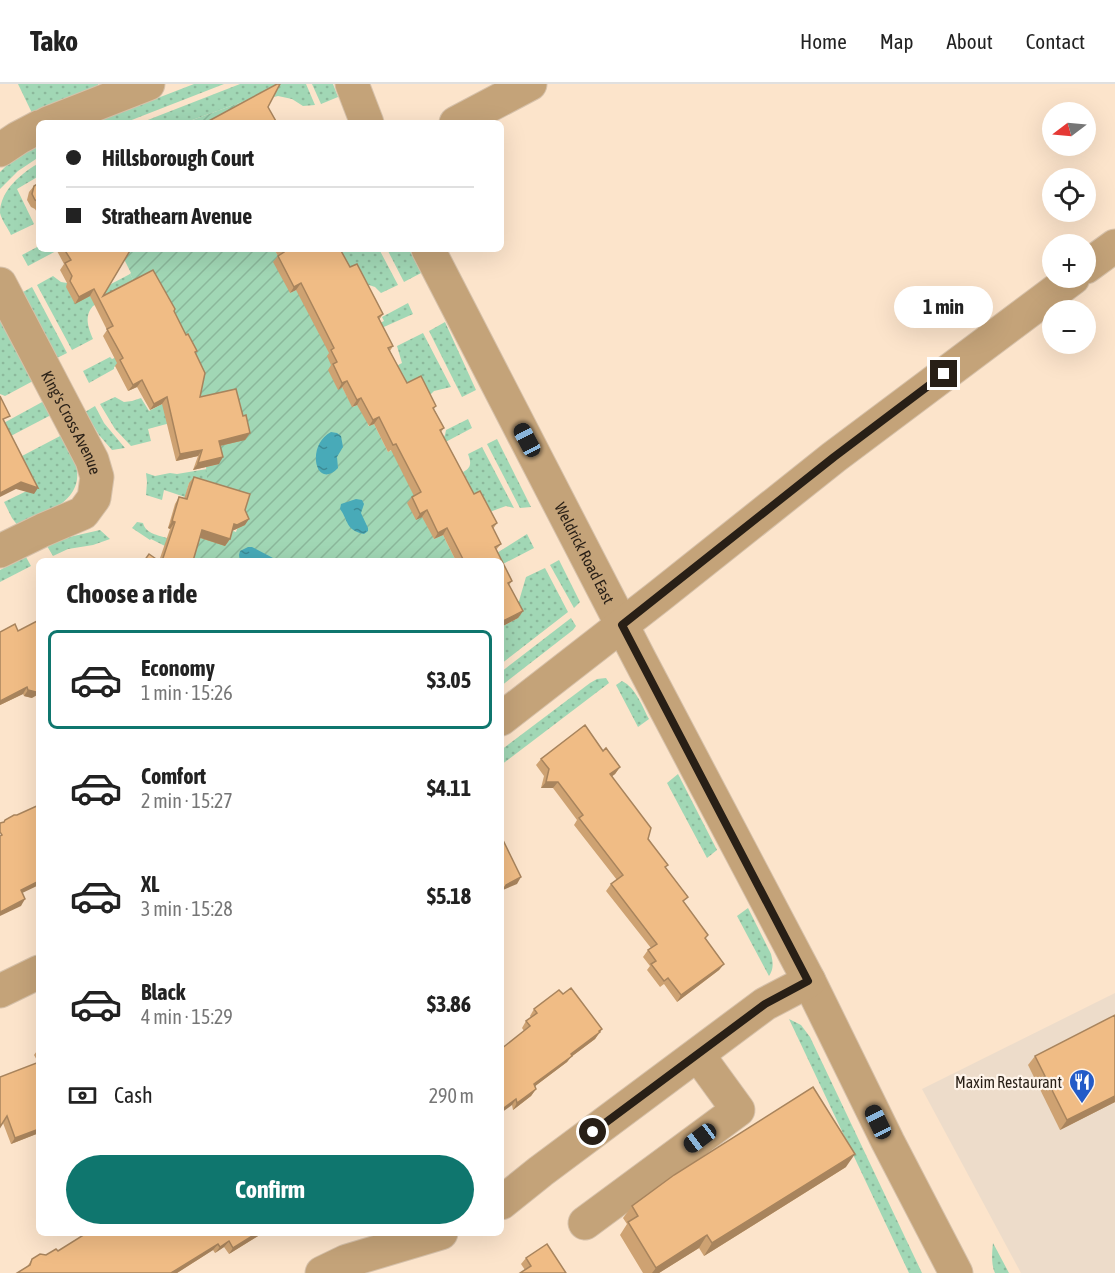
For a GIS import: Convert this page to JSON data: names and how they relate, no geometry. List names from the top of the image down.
{
  "streets": {
    "street": ["King's Cross Avenue", "Weldrick Road East"]
  },
  "places": {
    "restaurant": ["Maxim Restaurant"]
  },
  "north": "left",
  "page": {
    "header": "Tako",
    "nav": [
      "Home",
      "Map",
      "About",
      "Contact"
    ],
    "map_buttons": ["+", "−"],
    "banner": ["Hillsborough Court", "Strathearn Avenue"],
    "bubble": "1 min",
    "heading": "Choose a ride",
    "list": [
      {
        "name": "Economy",
        "note": "1 min · 15:26",
        "value": "$3.05"
      },
      {
        "name": "Comfort",
        "note": "2 min · 15:27",
        "value": "$4.11"
      },
      {
        "name": "XL",
        "note": "3 min · 15:28",
        "value": "$5.18"
      },
      {
        "name": "Black",
        "note": "4 min · 15:29",
        "value": "$3.86"
      }
    ],
    "pay": ["Cash", "290 m"],
    "buttons": "Confirm"
  }
}
